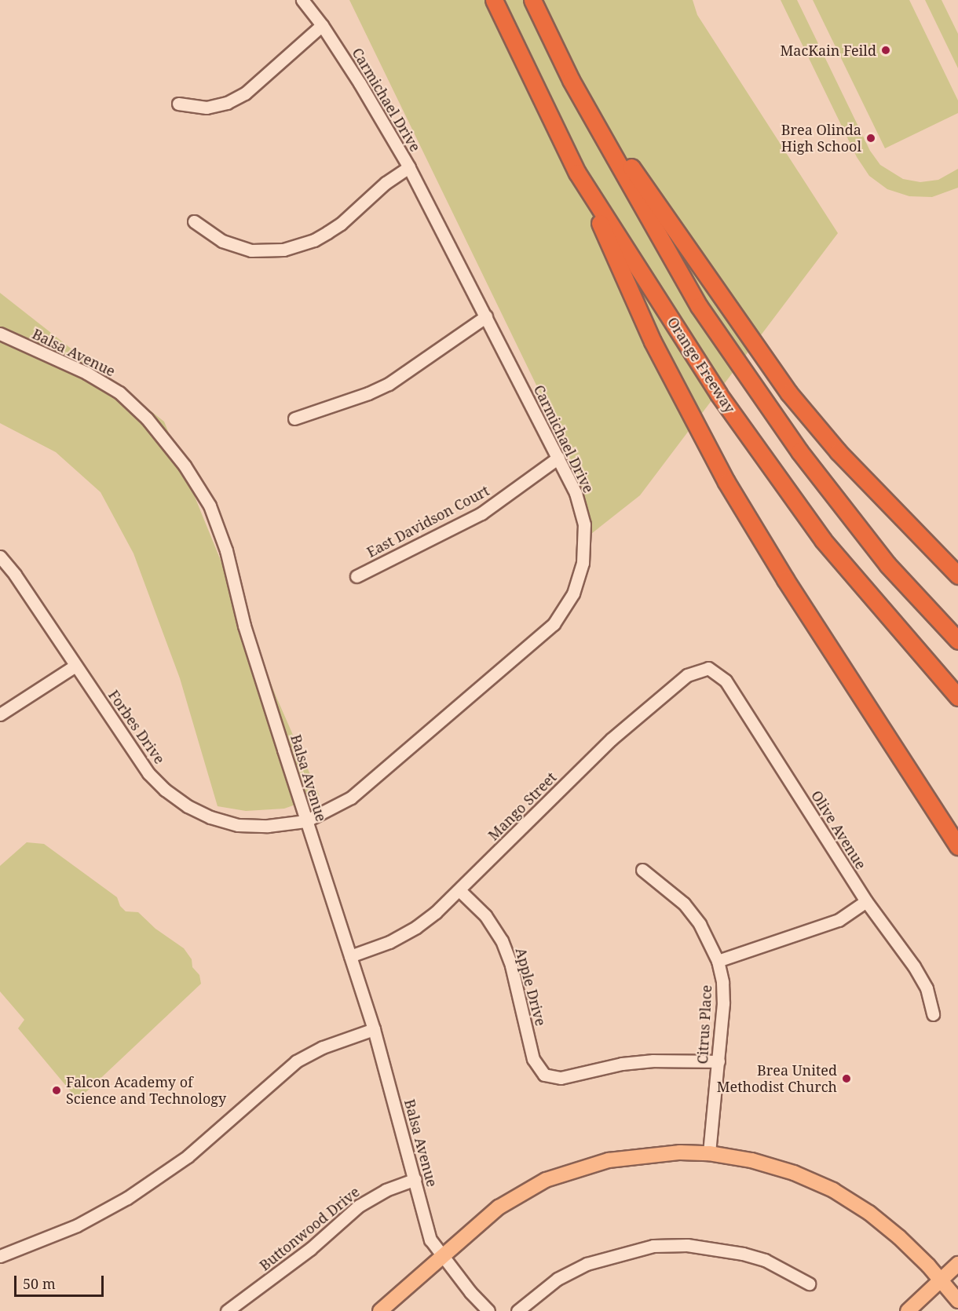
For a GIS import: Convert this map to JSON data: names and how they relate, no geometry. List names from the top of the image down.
{
  "streets": {
    "highway": ["Orange Freeway"],
    "street": [
      "Carmichael Drive",
      "Balsa Avenue",
      "East Davidson Court",
      "Forbes Drive",
      "Mango Street",
      "Olive Avenue",
      "Apple Drive",
      "Citrus Place",
      "Buttonwood Drive"
    ]
  },
  "crossings": [
    ["Carmichael Drive", "Balsa Avenue"],
    ["Carmichael Drive", "East Davidson Court"],
    ["Carmichael Drive", "Forbes Drive"],
    ["Balsa Avenue", "Forbes Drive"],
    ["Balsa Avenue", "Mango Street"],
    ["Balsa Avenue", "Buttonwood Drive"],
    ["Mango Street", "Olive Avenue"],
    ["Mango Street", "Apple Drive"],
    ["Apple Drive", "Citrus Place"]
  ],
  "places": [
    "MacKain Feild",
    "Brea Olinda High School",
    "Brea United Methodist Church",
    "Falcon Academy of Science and Technology"
  ],
  "scale_bar": "50 m"
}
